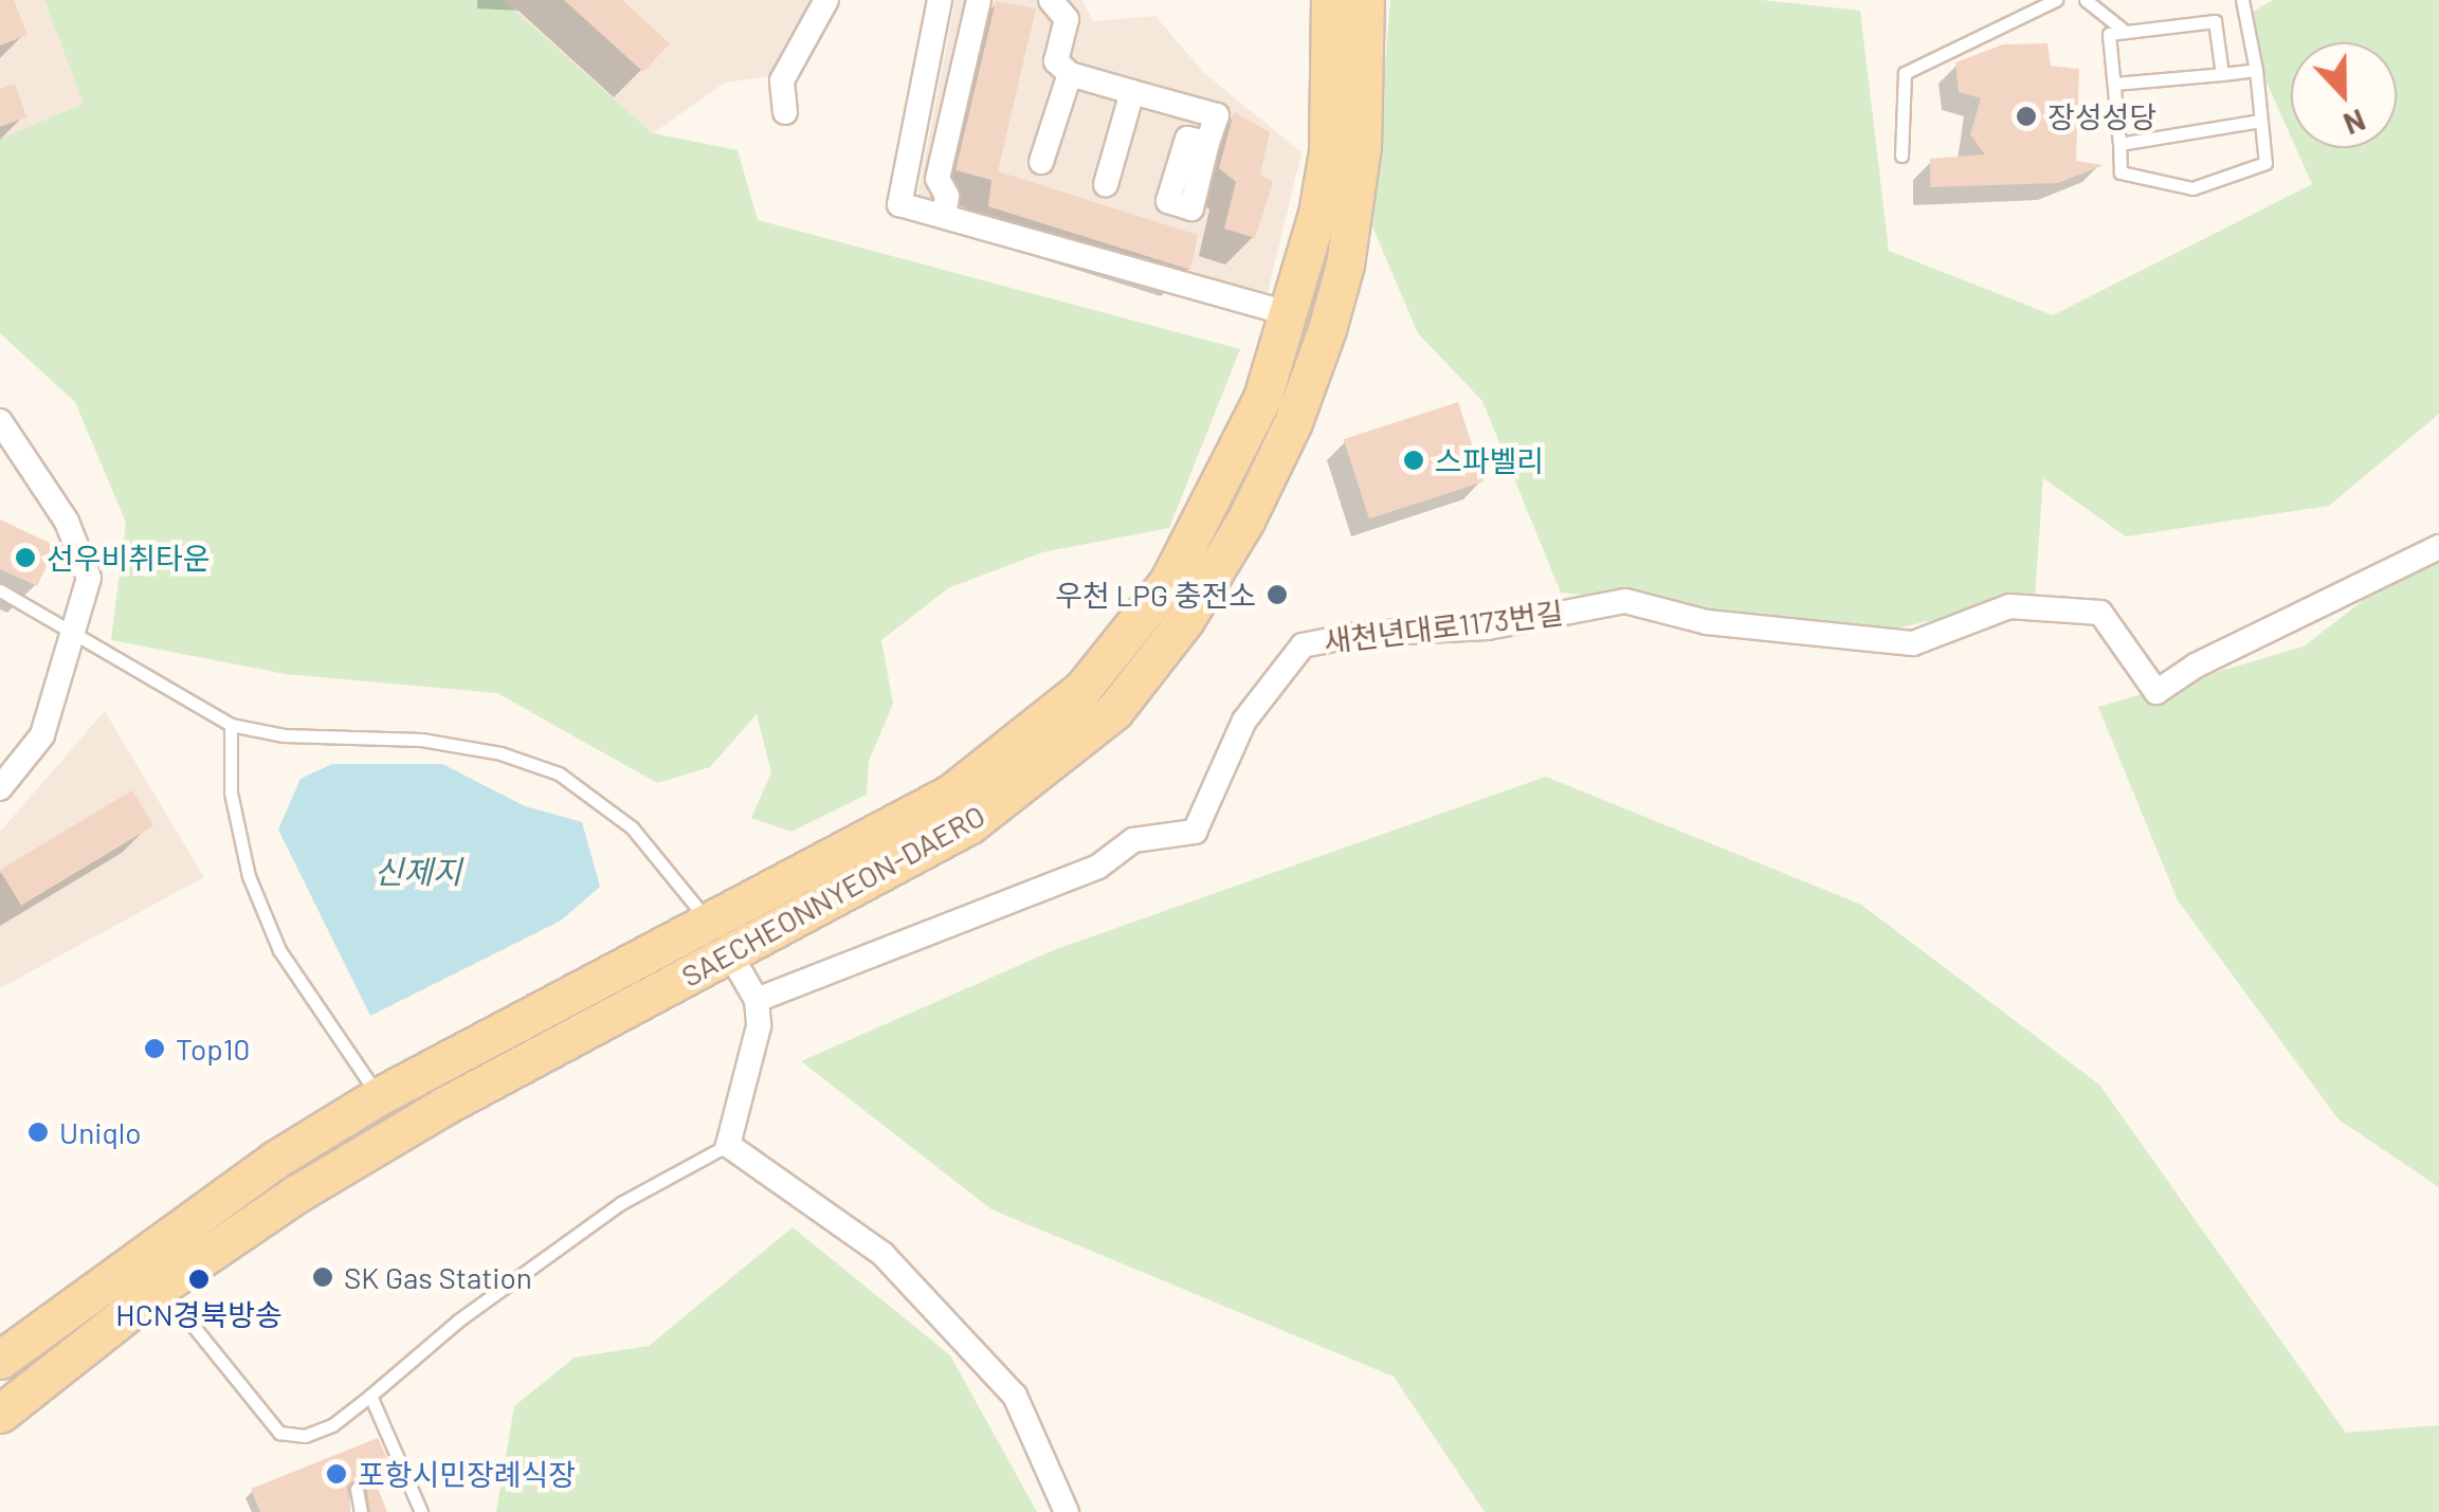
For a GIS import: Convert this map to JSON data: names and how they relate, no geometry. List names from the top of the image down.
{
  "streets": {
    "main road": ["SAECHEONNYEON-DAERO"],
    "street": ["새천년대로1173번길"]
  },
  "water": ["신제지"],
  "places": [
    "장성성당",
    "스파벨리",
    "선우비취타운",
    "우천 LPG 충전소",
    "Top10",
    "Uniqlo",
    "SK Gas Station",
    "HCN경북방송",
    "포항시민장례식장"
  ],
  "north": "bottom"
}
